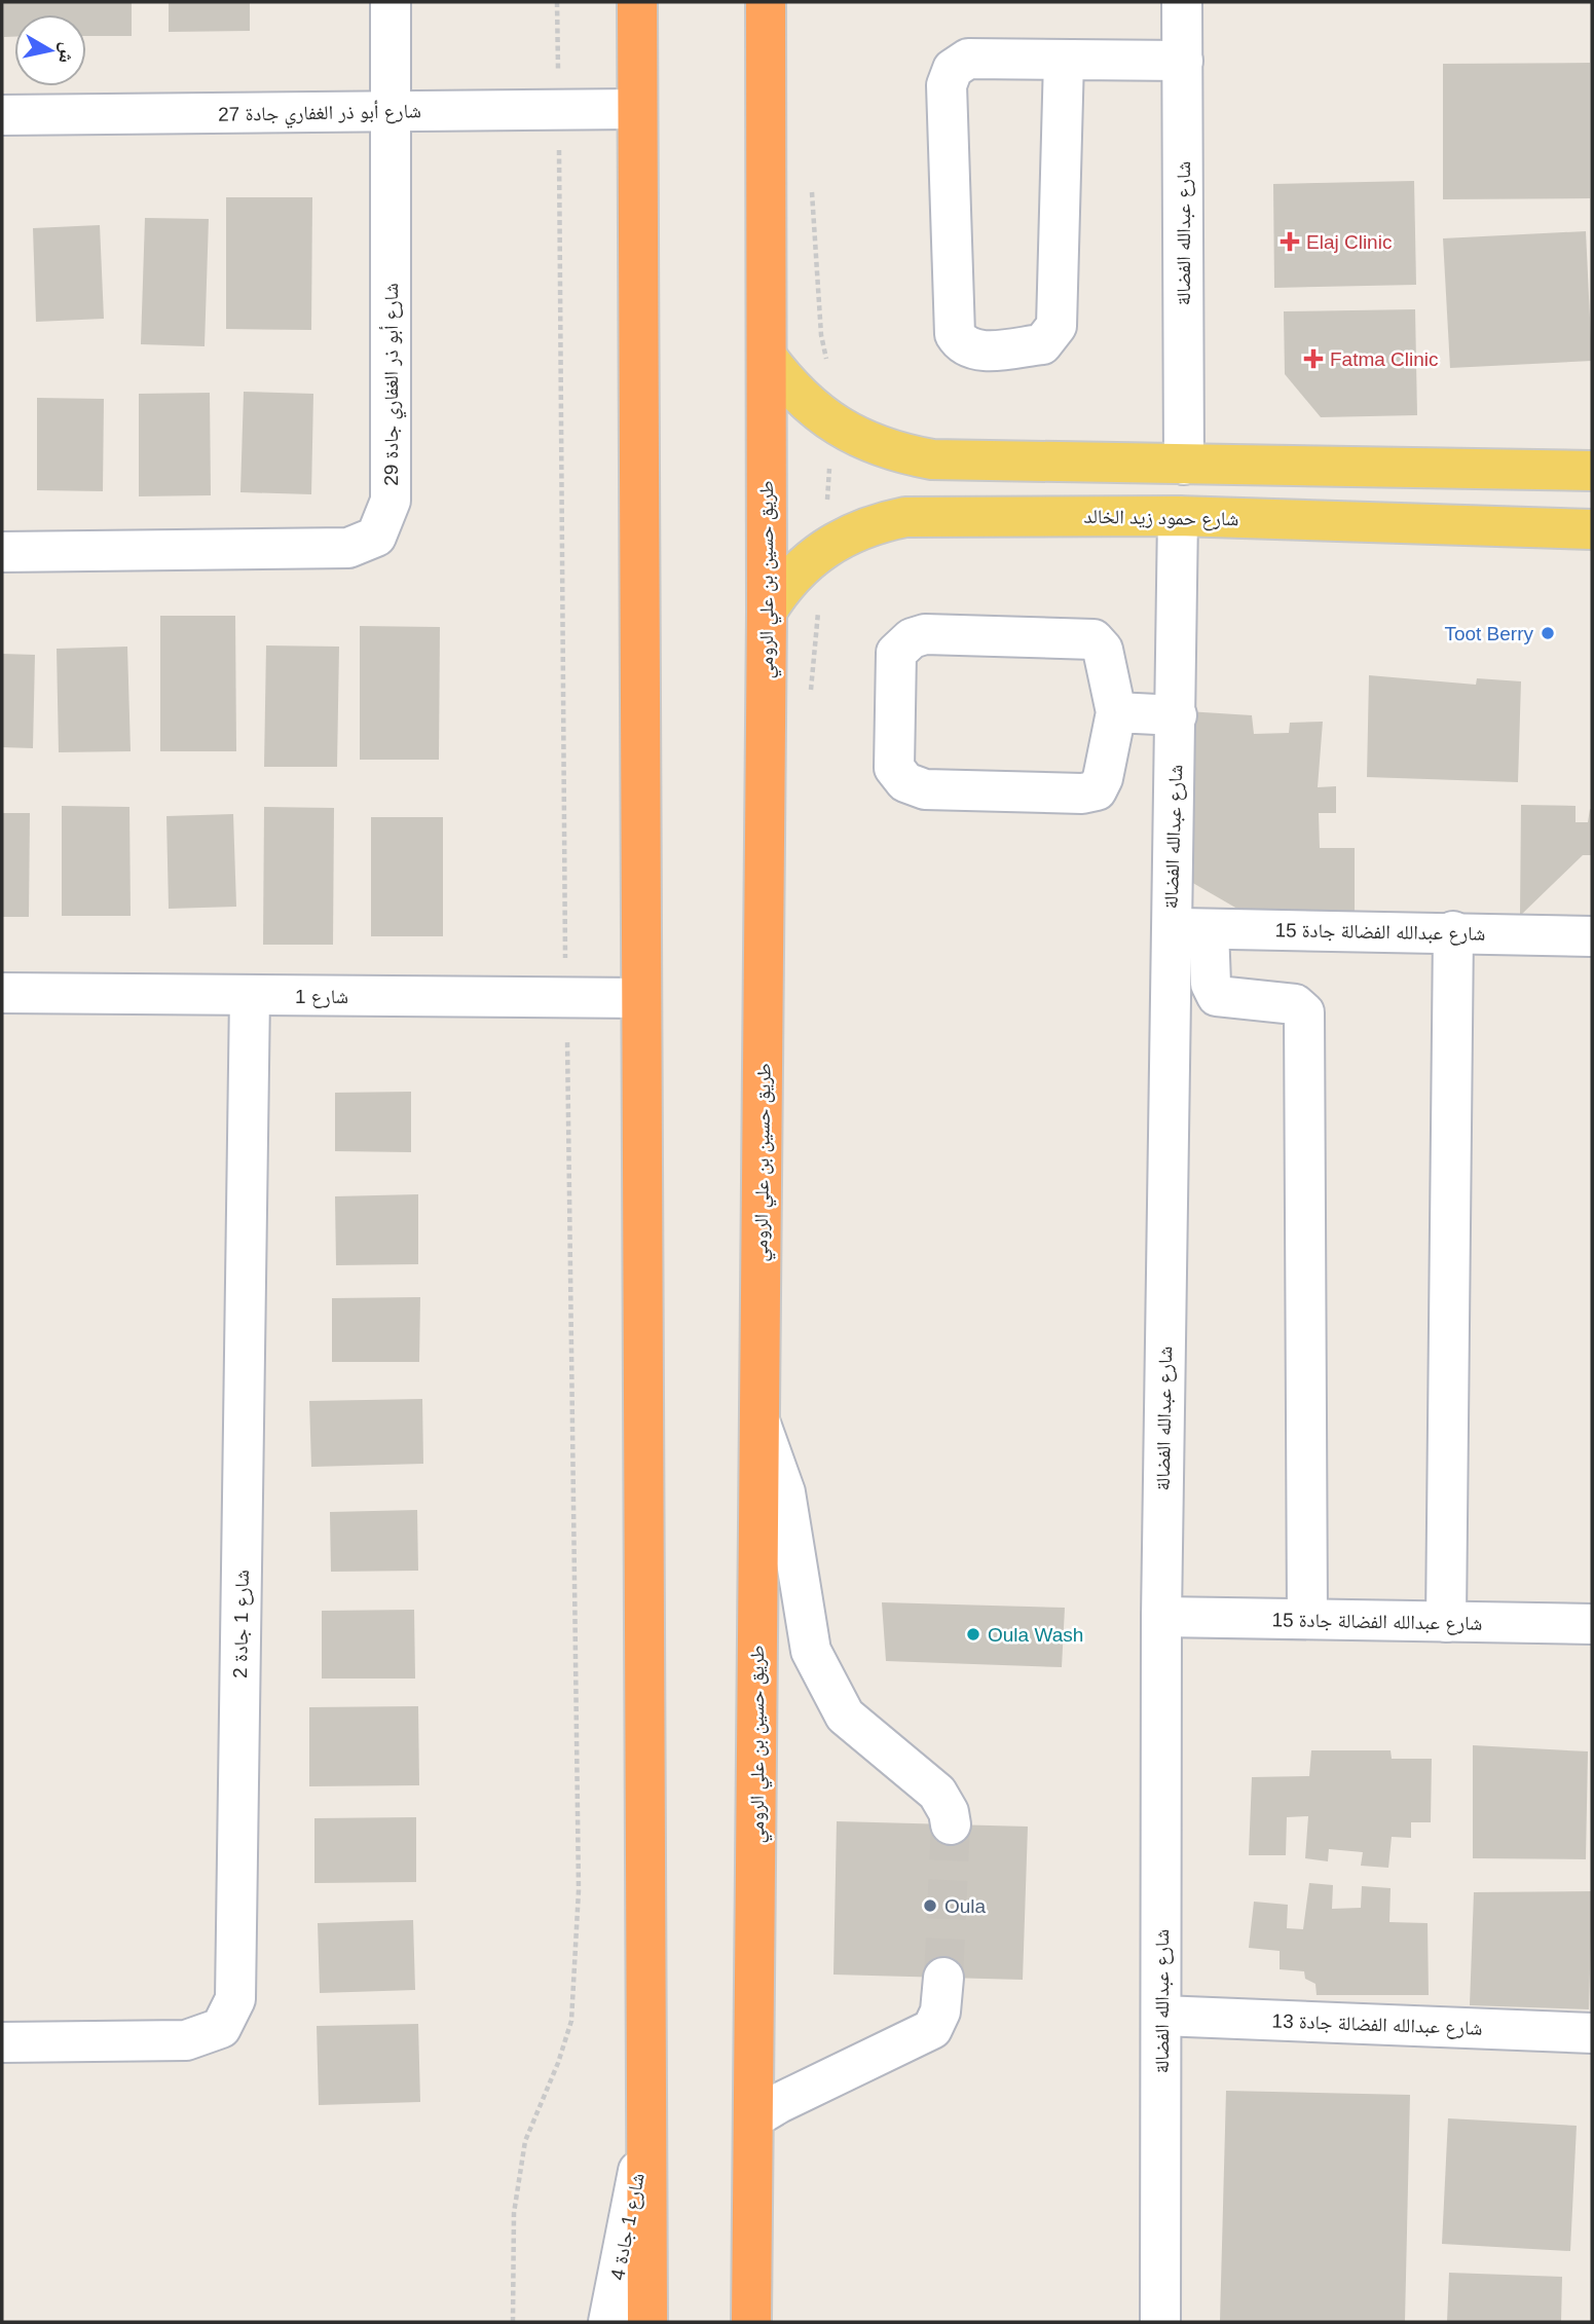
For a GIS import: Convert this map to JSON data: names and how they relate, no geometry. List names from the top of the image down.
{
  "streets": {
    "highway": ["طريق حسين بن علي الرومي"],
    "main road": ["شارع حمود زيد الخالد"],
    "street": [
      "شارع أبو ذر الغفاري جادة 27",
      "شارع عبدالله الفضالة",
      "شارع أبو ذر الغفاري جادة 29",
      "شارع عبدالله الفضالة جادة 15",
      "شارع 1",
      "شارع 1 جادة 2",
      "شارع عبدالله الفضالة جادة 13",
      "شارع 1 جادة 4"
    ]
  },
  "crossings": [
    ["شارع أبو ذر الغفاري جادة 27", "شارع أبو ذر الغفاري جادة 29"],
    ["شارع عبدالله الفضالة", "شارع حمود زيد الخالد"],
    ["شارع عبدالله الفضالة", "شارع عبدالله الفضالة جادة 15"],
    ["شارع عبدالله الفضالة", "شارع عبدالله الفضالة جادة 13"],
    ["شارع حمود زيد الخالد", "طريق حسين بن علي الرومي"],
    ["شارع 1", "شارع 1 جادة 2"]
  ],
  "places": {
    "health": ["Elaj Clinic", "Fatma Clinic"],
    "other": ["Toot Berry", "Oula Wash", "Oula"]
  },
  "north": "right"
}
